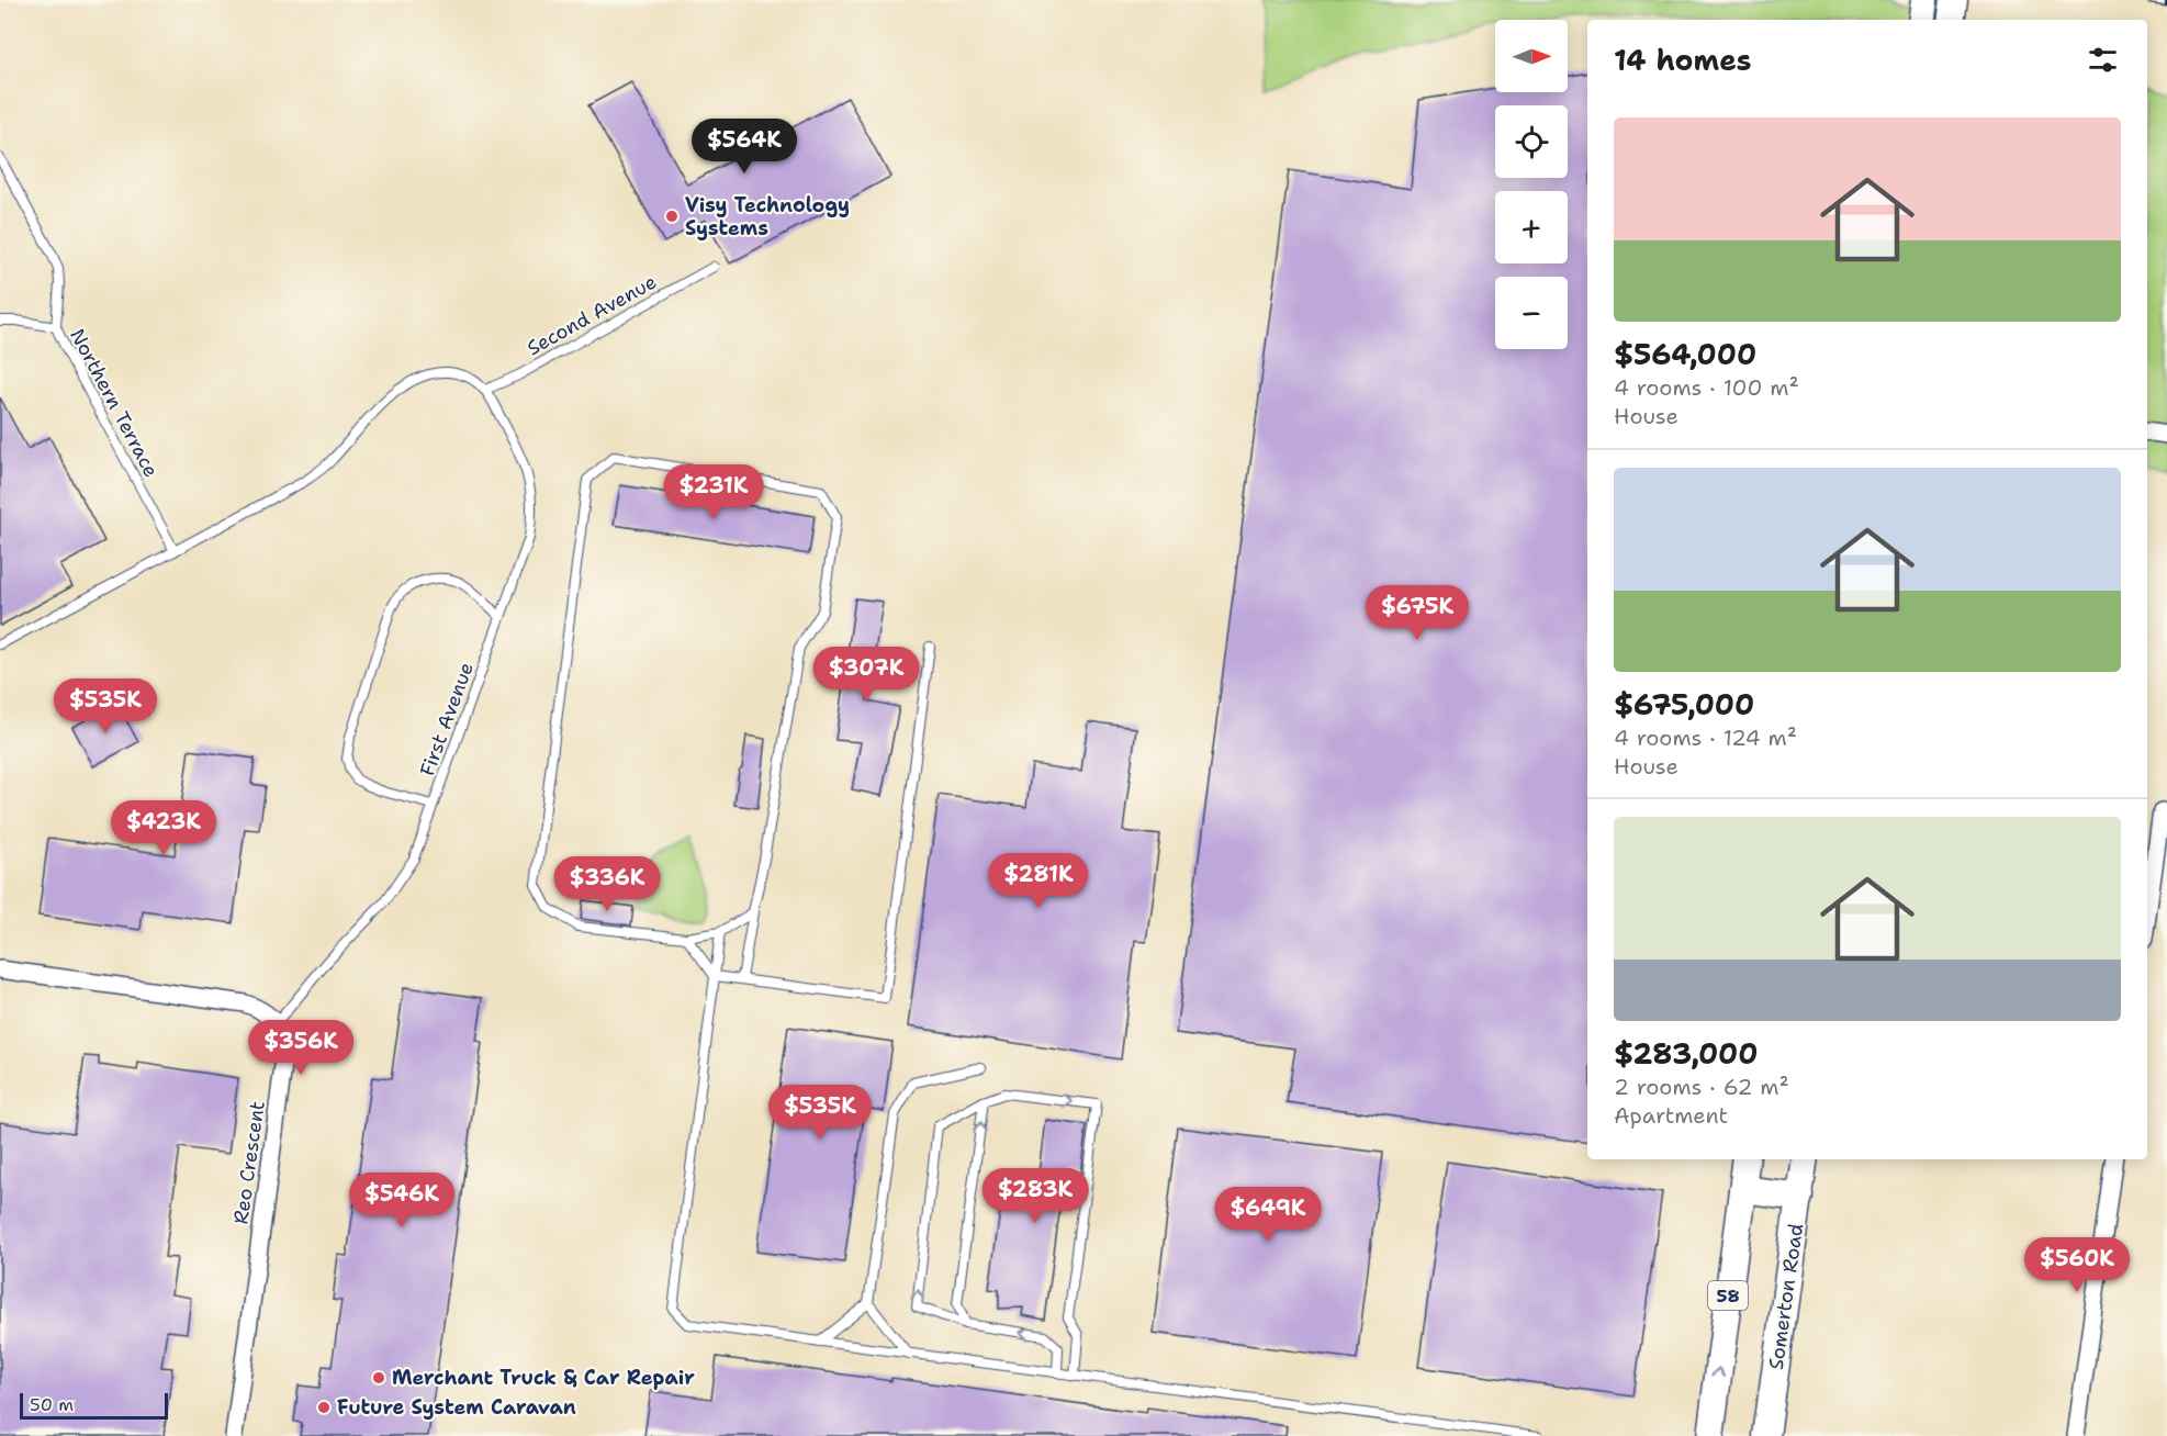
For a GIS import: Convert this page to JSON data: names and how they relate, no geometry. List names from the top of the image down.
{
  "streets": {
    "main road": ["58", "Somerton Road"],
    "street": ["Reo Crescent"],
    "lane": ["Second Avenue", "Northern Terrace", "First Avenue"]
  },
  "crossings": [
    ["Second Avenue", "First Avenue"],
    ["First Avenue", "Reo Crescent"]
  ],
  "places": ["Visy Technology Systems", "Merchant Truck & Car Repair", "Future System Caravan"],
  "scale_bar": "50 m",
  "north": "right",
  "page": {
    "map_buttons": ["+", "−"],
    "heading": "14 homes",
    "list": [
      {
        "name": "$564,000",
        "note": "4 rooms · 100 m² · House"
      },
      {
        "name": "$675,000",
        "note": "4 rooms · 124 m² · House"
      },
      {
        "name": "$283,000",
        "note": "2 rooms · 62 m² · Apartment"
      }
    ],
    "price": [
      "$564K",
      "$231K",
      "$675K",
      "$307K",
      "$535K",
      "$423K",
      "$281K",
      "$336K",
      "$356K",
      "$535K",
      "$283K",
      "$546K",
      "$649K",
      "$560K"
    ],
    "scale": "50 m"
  }
}
